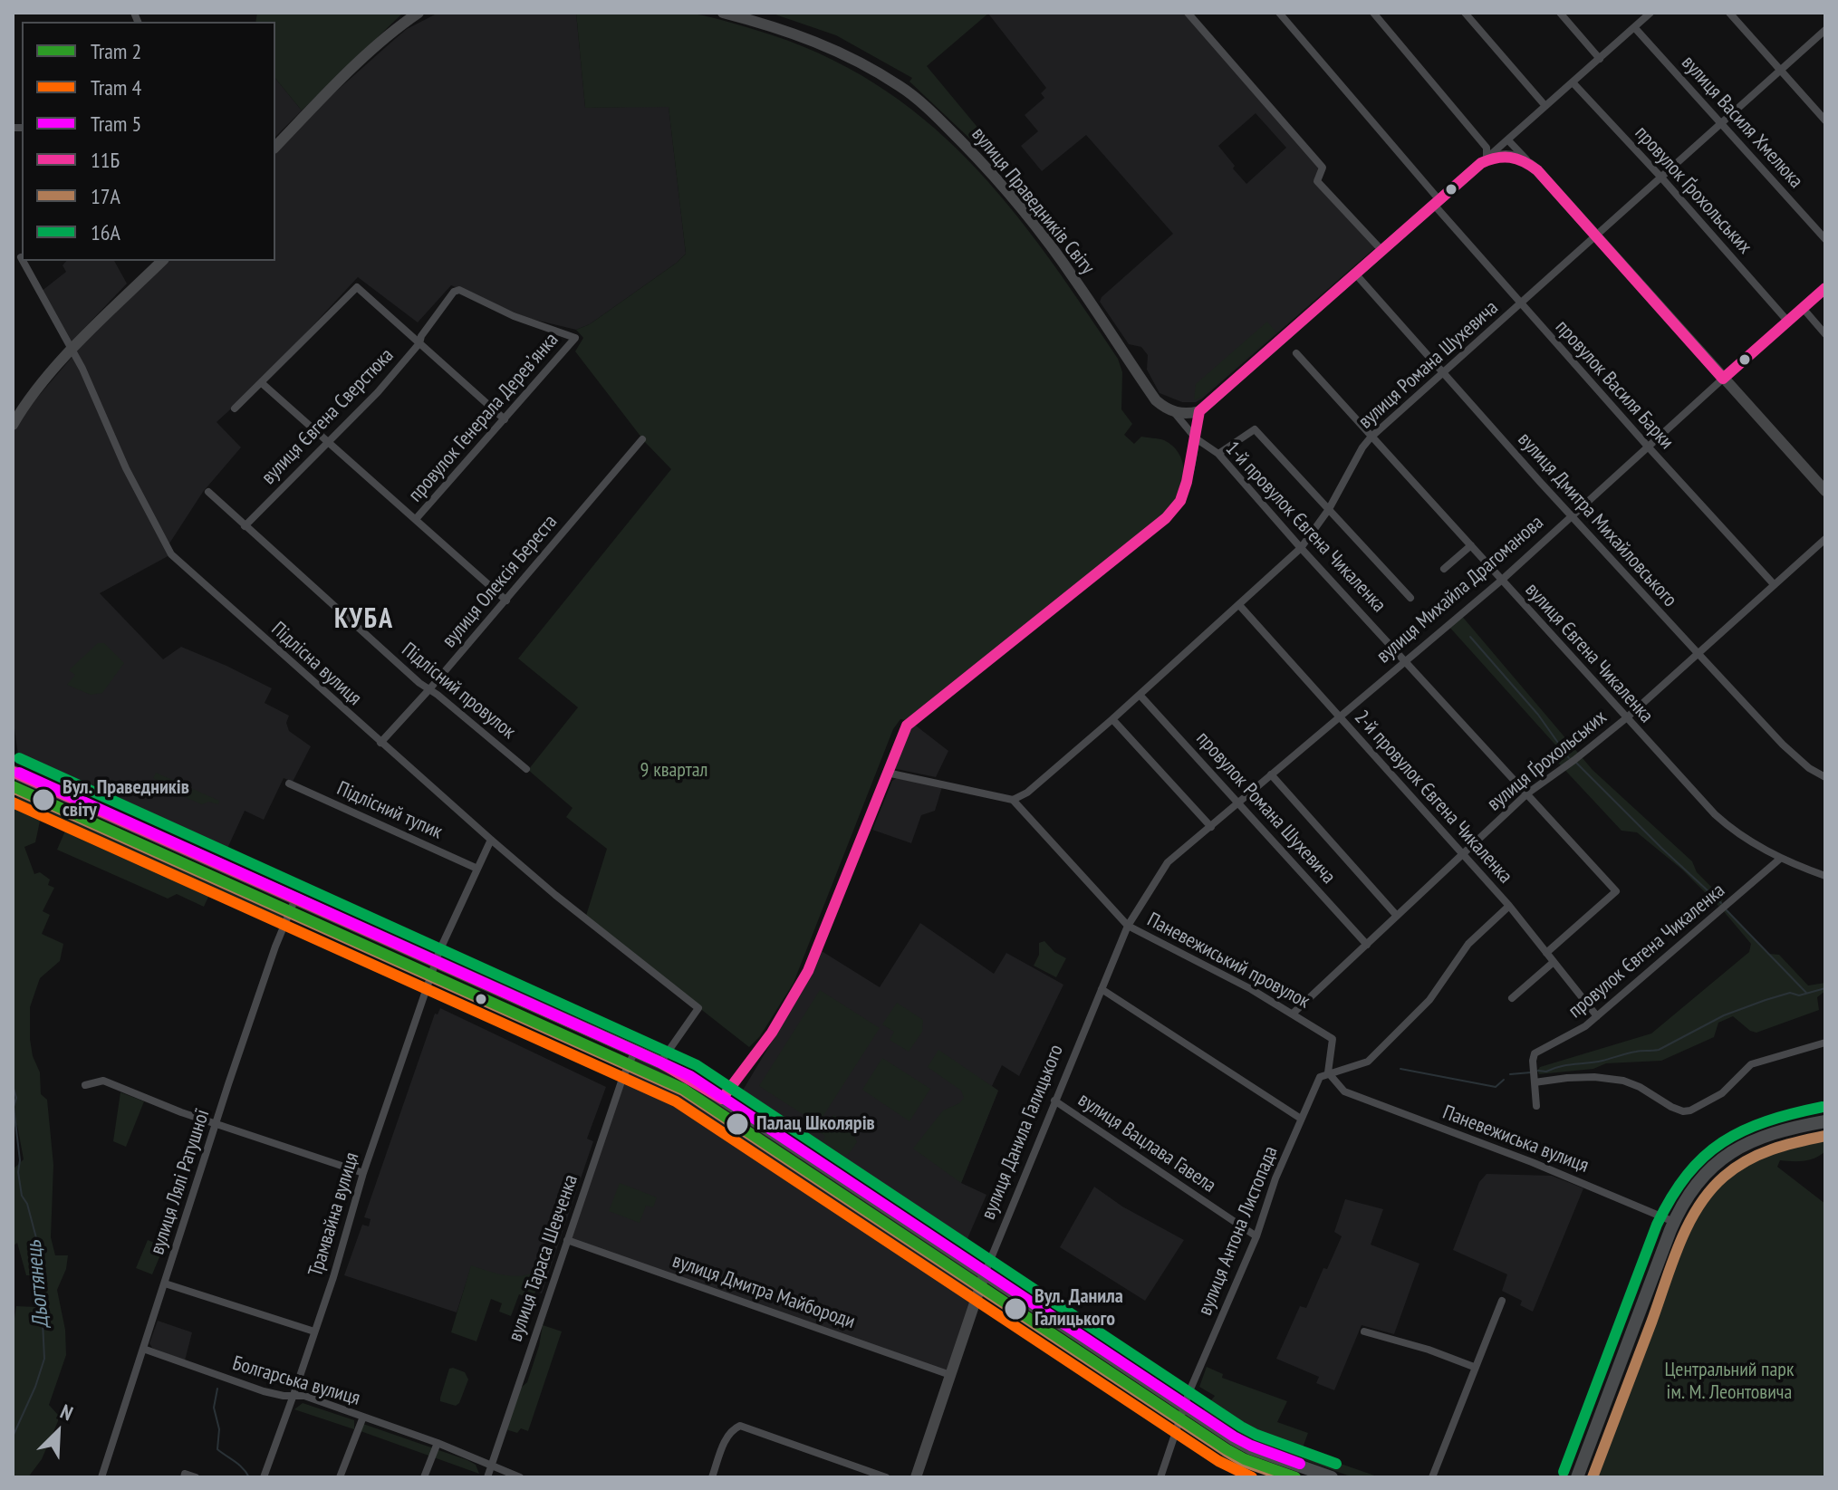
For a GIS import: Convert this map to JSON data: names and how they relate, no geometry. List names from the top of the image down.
{
  "streets": {
    "main road": ["вулиця Праведників Світу", "вулиця Данила Галицького"],
    "street": [
      "вулиця Василя Хмелюка",
      "провулок Ґрохольських",
      "вулиця Романа Шухевича",
      "провулок Василя Барки",
      "вулиця Євгена Сверстюка",
      "провулок Генерала Деревʼянка",
      "вулиця Дмитра Михайловського",
      "1-й провулок Євгена Чикаленка",
      "вулиця Олексія Береста",
      "вулиця Михайла Драгоманова",
      "вулиця Євгена Чикаленка",
      "Підлісна вулиця",
      "Підлісний провулок",
      "вулиця Ґрохольських",
      "2-й провулок Євгена Чикаленка",
      "провулок Романа Шухевича",
      "Підлісний тупик",
      "провулок Євгена Чикаленка",
      "Паневежиський провулок",
      "Паневежиська вулиця",
      "вулиця Вацлава Гавела",
      "вулиця Лялі Ратушної",
      "Трамвайна вулиця",
      "вулиця Антона Листопада",
      "вулиця Тараса Шевченка",
      "вулиця Дмитра Майбороди",
      "Болгарська вулиця"
    ]
  },
  "crossings": [
    ["вулиця Василя Хмелюка", "вулиця Романа Шухевича"],
    ["провулок Ґрохольських", "вулиця Романа Шухевича"],
    ["провулок Ґрохольських", "вулиця Михайла Драгоманова"],
    ["вулиця Праведників Світу", "1-й провулок Євгена Чикаленка"],
    ["вулиця Романа Шухевича", "провулок Василя Барки"],
    ["вулиця Романа Шухевича", "вулиця Дмитра Михайловського"],
    ["вулиця Романа Шухевича", "1-й провулок Євгена Чикаленка"],
    ["вулиця Романа Шухевича", "вулиця Євгена Чикаленка"],
    ["вулиця Романа Шухевича", "2-й провулок Євгена Чикаленка"],
    ["вулиця Романа Шухевича", "провулок Романа Шухевича"],
    ["вулиця Романа Шухевича", "Паневежиський провулок"],
    ["провулок Василя Барки", "вулиця Михайла Драгоманова"],
    ["провулок Василя Барки", "вулиця Ґрохольських"],
    ["вулиця Євгена Сверстюка", "провулок Генерала Деревʼянка"],
    ["вулиця Євгена Сверстюка", "Підлісний провулок"],
    ["вулиця Дмитра Михайловського", "вулиця Михайла Драгоманова"],
    ["вулиця Дмитра Михайловського", "вулиця Ґрохольських"],
    ["1-й провулок Євгена Чикаленка", "вулиця Михайла Драгоманова"],
    ["1-й провулок Євгена Чикаленка", "вулиця Ґрохольських"],
    ["1-й провулок Євгена Чикаленка", "2-й провулок Євгена Чикаленка"],
    ["вулиця Олексія Береста", "Підлісна вулиця"],
    ["вулиця Олексія Береста", "Підлісний провулок"],
    ["вулиця Михайла Драгоманова", "вулиця Євгена Чикаленка"],
    ["вулиця Михайла Драгоманова", "2-й провулок Євгена Чикаленка"],
    ["вулиця Михайла Драгоманова", "провулок Романа Шухевича"],
    ["вулиця Михайла Драгоманова", "Паневежиський провулок"],
    ["вулиця Михайла Драгоманова", "вулиця Данила Галицького"],
    ["вулиця Євгена Чикаленка", "вулиця Ґрохольських"],
    ["вулиця Євгена Чикаленка", "провулок Євгена Чикаленка"],
    ["Підлісна вулиця", "Трамвайна вулиця"],
    ["вулиця Ґрохольських", "2-й провулок Євгена Чикаленка"],
    ["вулиця Ґрохольських", "провулок Романа Шухевича"],
    ["вулиця Ґрохольських", "Паневежиський провулок"],
    ["2-й провулок Євгена Чикаленка", "провулок Євгена Чикаленка"],
    ["Підлісний тупик", "Трамвайна вулиця"],
    ["Паневежиський провулок", "вулиця Данила Галицького"],
    ["Паневежиський провулок", "Паневежиська вулиця"],
    ["Паневежиський провулок", "вулиця Антона Листопада"],
    ["вулиця Данила Галицького", "вулиця Вацлава Гавела"],
    ["вулиця Данила Галицького", "вулиця Дмитра Майбороди"],
    ["Паневежиська вулиця", "вулиця Антона Листопада"],
    ["вулиця Вацлава Гавела", "вулиця Антона Листопада"],
    ["вулиця Лялі Ратушної", "Болгарська вулиця"],
    ["Трамвайна вулиця", "Болгарська вулиця"],
    ["вулиця Тараса Шевченка", "вулиця Дмитра Майбороди"],
    ["вулиця Тараса Шевченка", "Болгарська вулиця"]
  ],
  "districts": ["КУБА"],
  "water": ["Дьогтянець"],
  "parks": ["9 квартал", "Центральний парк ім. М. Леонтовича"],
  "places": ["Вул. Праведників світу", "Палац Школярів", "Вул. Данила Галицького"],
  "lines": [
    "transit line 11Б",
    "transit line 16А",
    "tram line 5",
    "tram line 2",
    "transit line 17А",
    "tram line 4"
  ],
  "legend": [
    "Tram 2",
    "Tram 4",
    "Tram 5",
    "11Б",
    "17А",
    "16А"
  ],
  "north": "top right"
}
